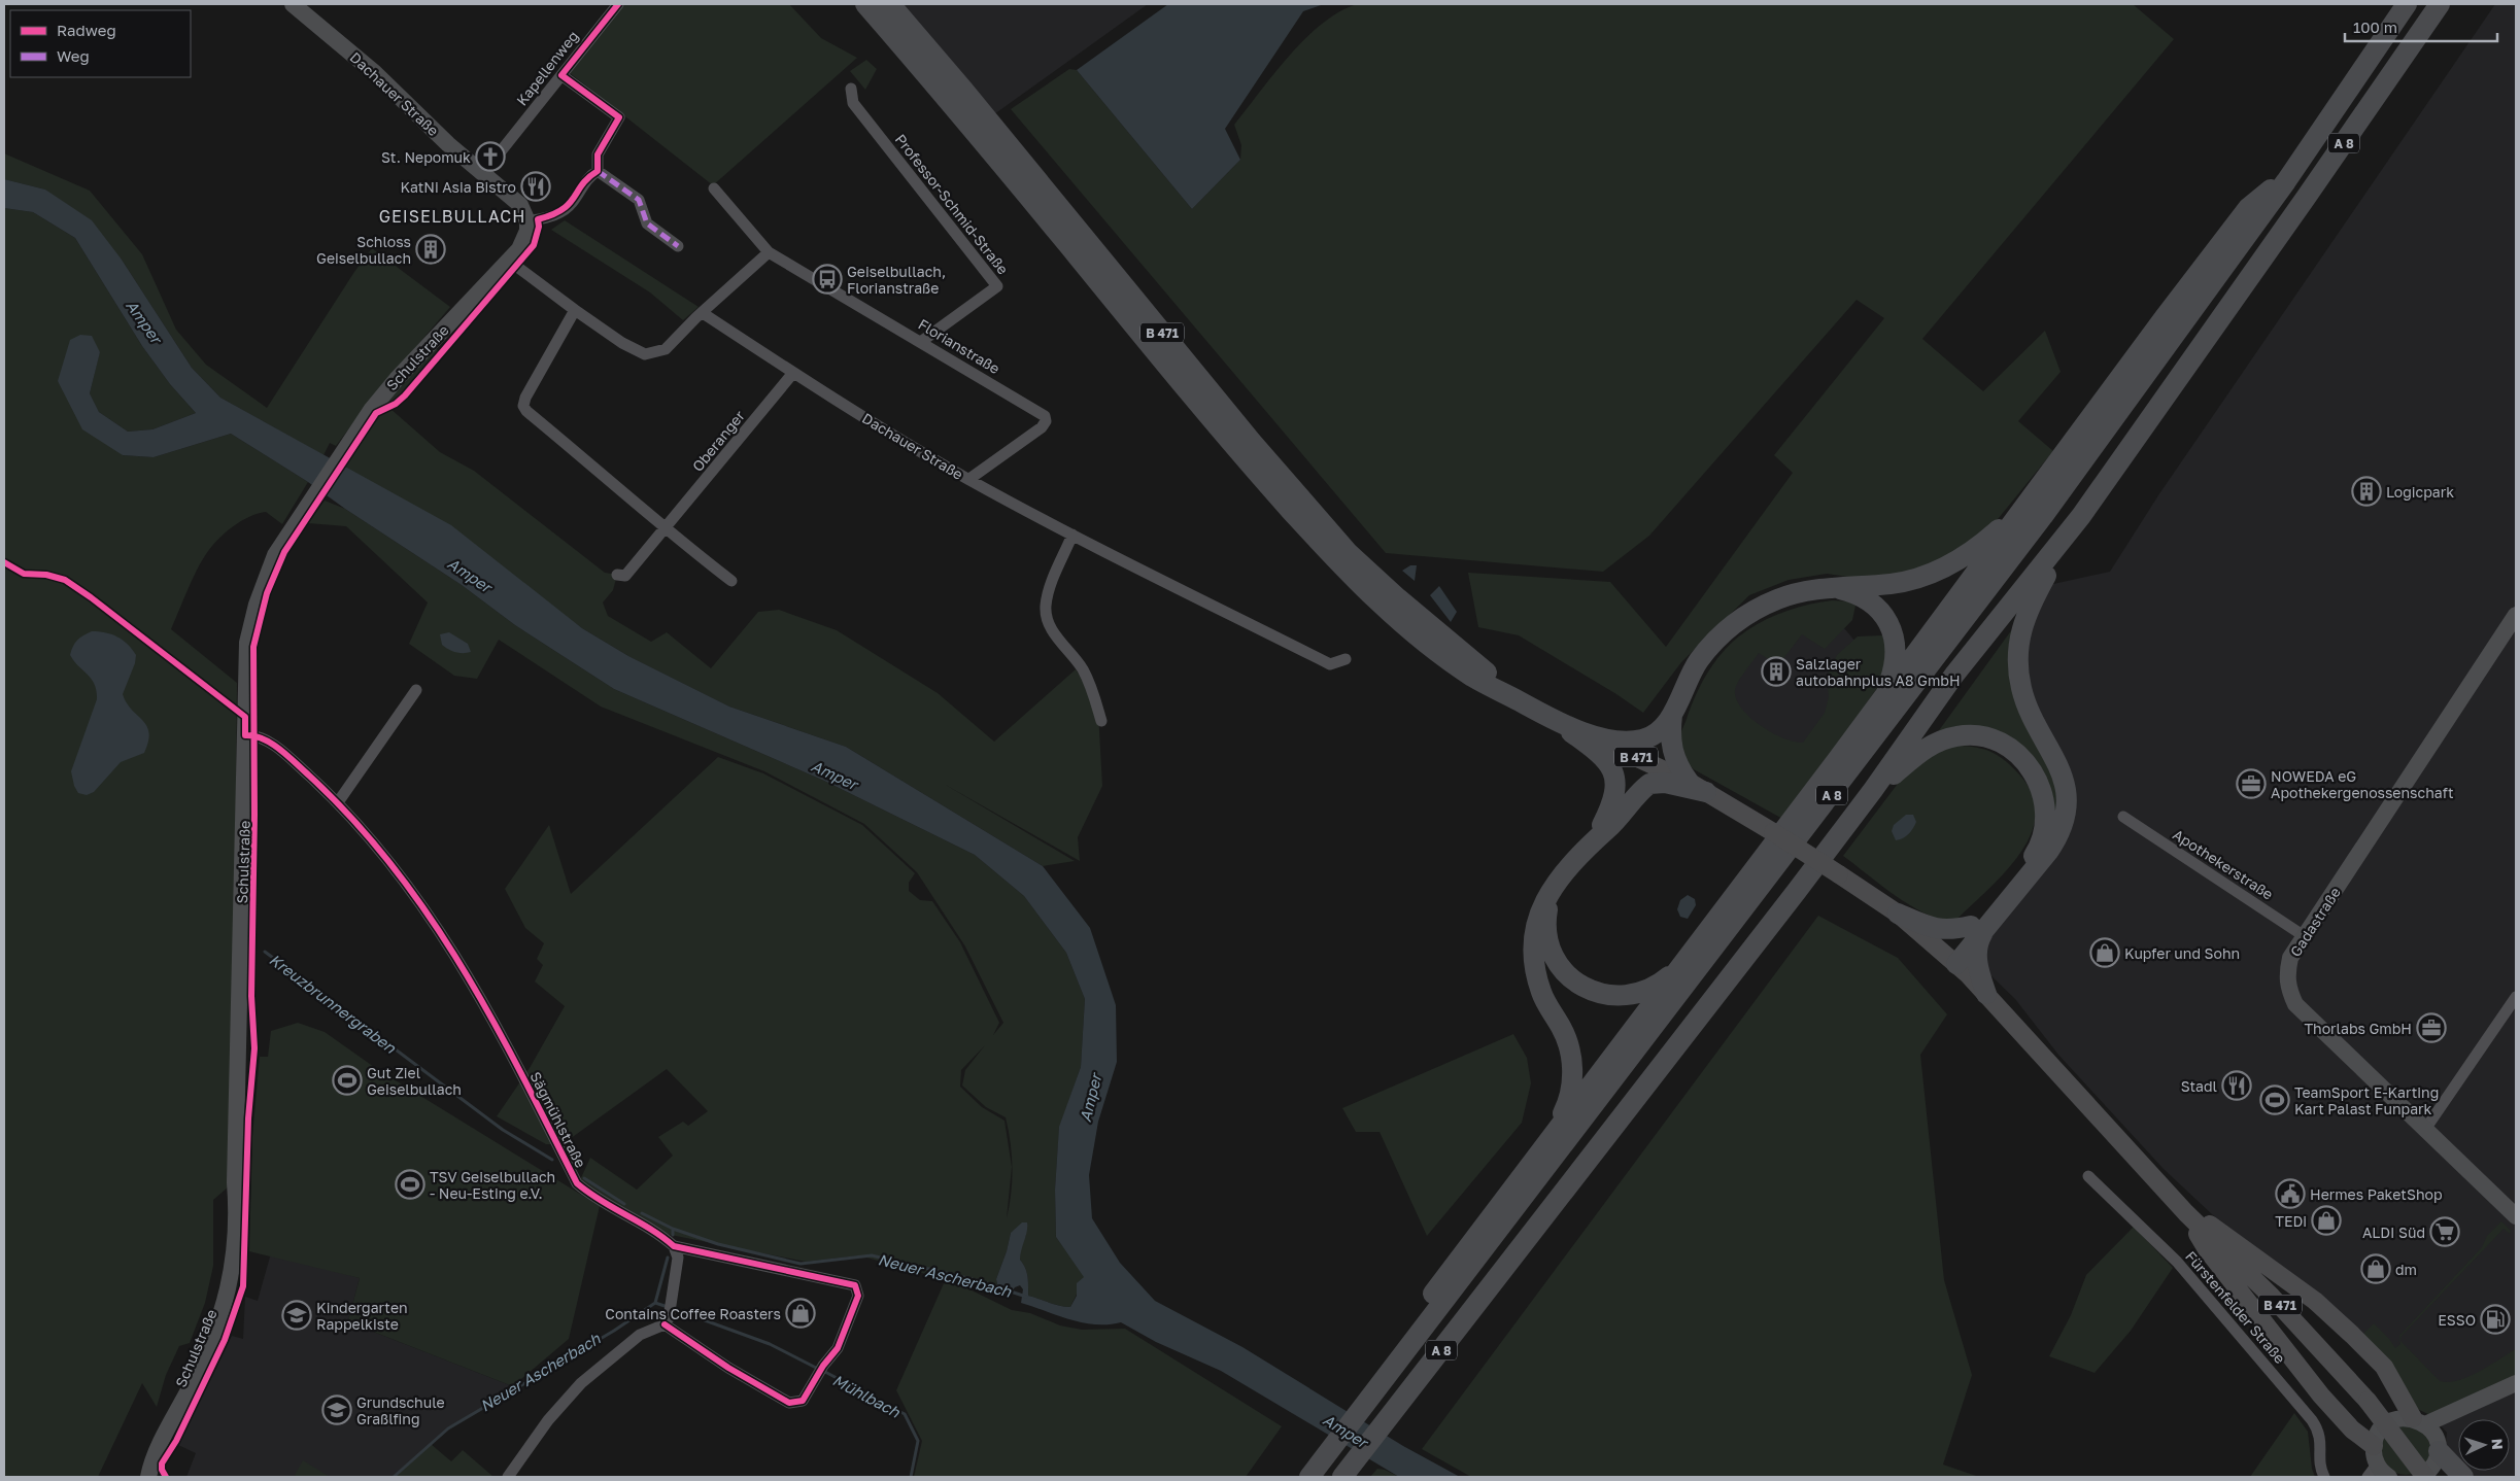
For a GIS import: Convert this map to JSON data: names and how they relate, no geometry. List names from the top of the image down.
{
  "streets": {
    "highway": ["A 8", "B 471"],
    "street": [
      "Kapellenweg",
      "Dachauer Straße",
      "Professor-Schmid-Straße",
      "Florianstraße",
      "Schulstraße",
      "Oberanger",
      "Apothekerstraße",
      "Gadastraße",
      "Sägmühlstraße",
      "Fürstenfelder Straße"
    ]
  },
  "crossings": [
    ["Dachauer Straße", "Florianstraße"],
    ["Dachauer Straße", "Schulstraße"],
    ["Dachauer Straße", "Oberanger"],
    ["Professor-Schmid-Straße", "Florianstraße"],
    ["Schulstraße", "Sägmühlstraße"],
    ["Apothekerstraße", "Gadastraße"]
  ],
  "districts": ["GEISELBULLACH"],
  "water": [
    "Amper",
    "Kreuzbrunnergraben",
    "Neuer Ascherbach",
    "Mühlbach"
  ],
  "places": {
    "church": ["St. Nepomuk"],
    "restaurant": ["KatNi Asia Bistro", "Stadl"],
    "building": ["Schloss Geiselbullach", "Logicpark", "Salzlager autobahnplus A8 GmbH"],
    "bus stop": ["Geiselbullach, Florianstraße"],
    "office": ["NOWEDA eG Apothekergenossenschaft", "Thorlabs GmbH"],
    "shop": [
      "Kupfer und Sohn",
      "TEDi",
      "dm",
      "Contains Coffee Roasters"
    ],
    "sports": ["Gut Ziel Geiselbullach", "TeamSport E-Karting Kart Palast Funpark", "TSV Geiselbullach - Neu-Esting e.V."],
    "public building": ["Hermes PaketShop"],
    "supermarket": ["ALDI Süd"],
    "school or university": ["Kindergarten Rappelkiste", "Grundschule Graßlfing"],
    "fuel station": ["ESSO"]
  },
  "legend": ["Radweg", "Weg"],
  "scale_bar": "100 m",
  "north": "right"
}
